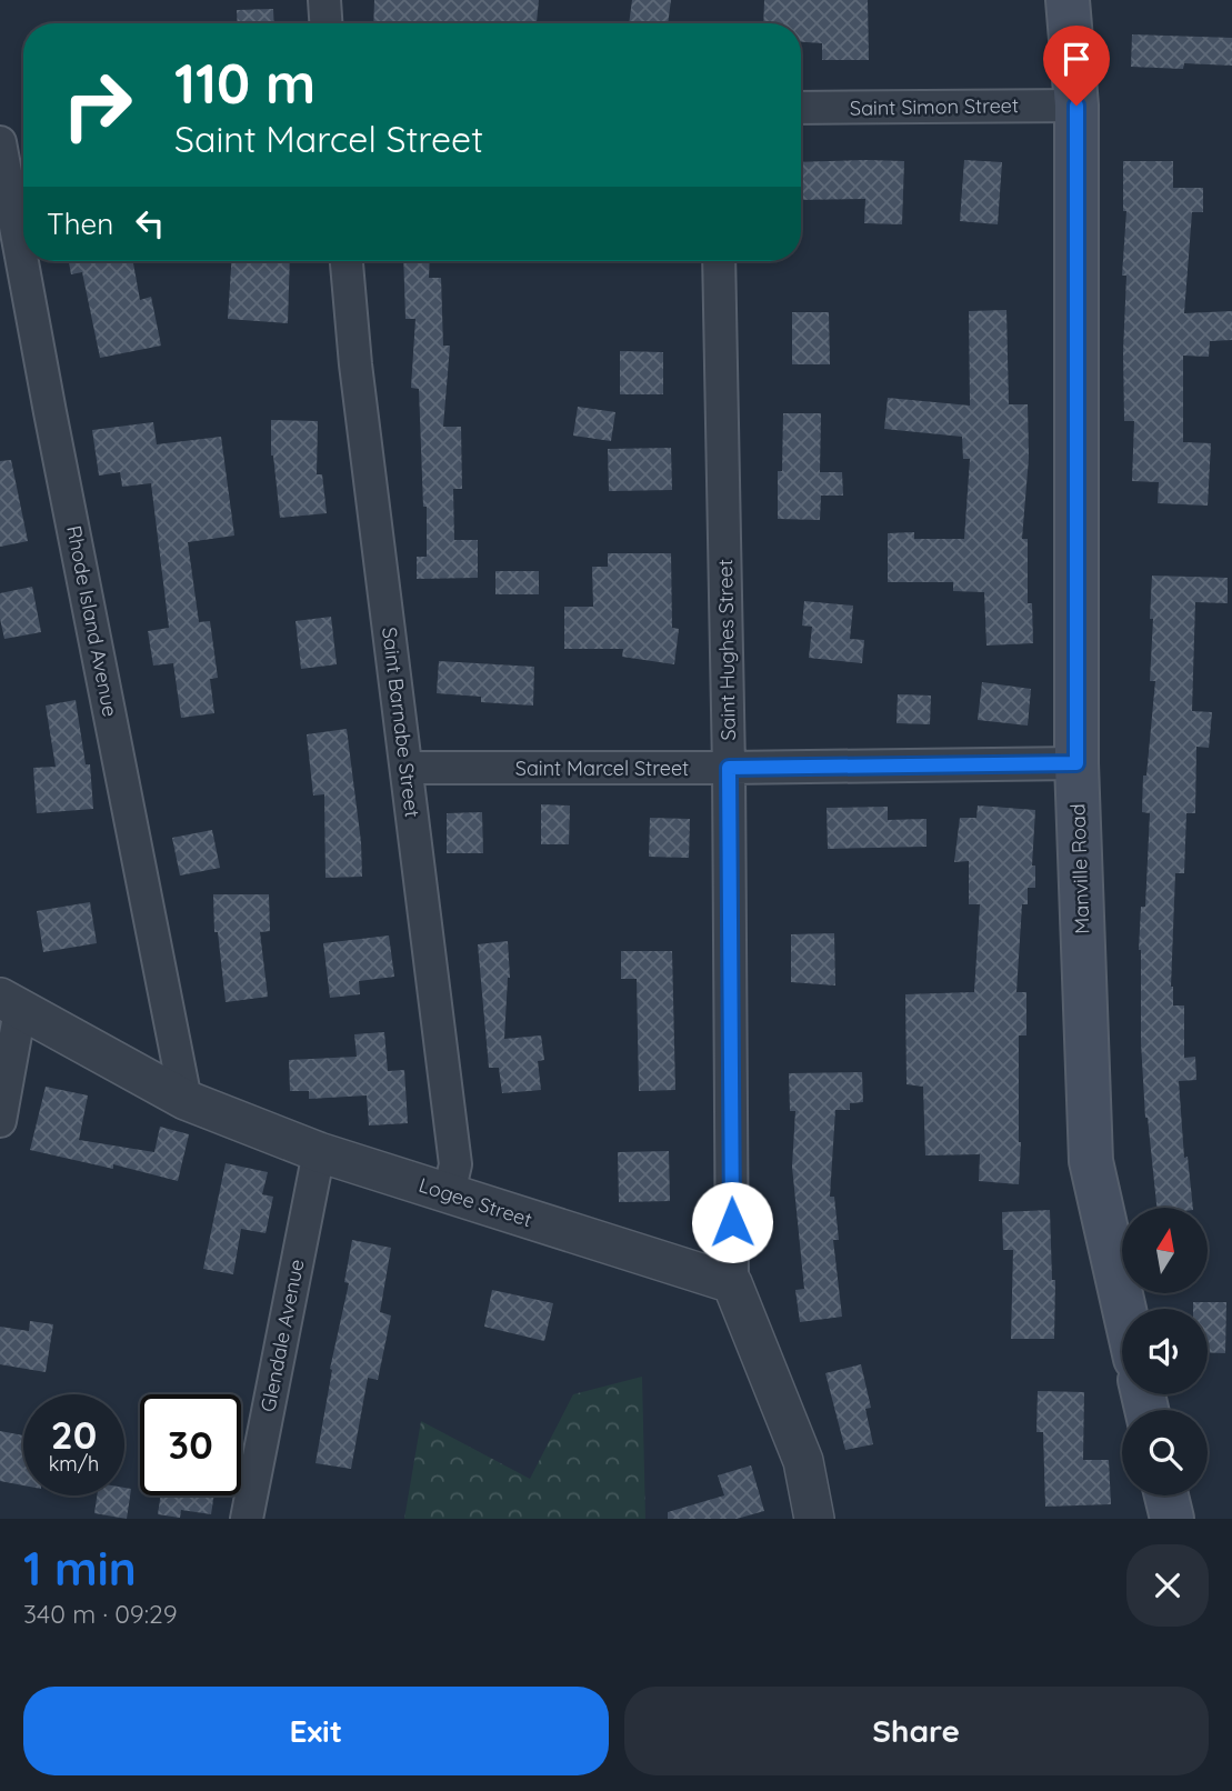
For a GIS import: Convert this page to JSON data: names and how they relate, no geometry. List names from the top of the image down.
{
  "streets": {
    "main road": ["Manville Road"],
    "street": [
      "Saint Simon Street",
      "Rhode Island Avenue",
      "Saint Hughes Street",
      "Saint Barnabe Street",
      "Saint Marcel Street",
      "Logee Street",
      "Glendale Avenue"
    ]
  },
  "crossings": [
    ["Saint Simon Street", "Manville Road"],
    ["Rhode Island Avenue", "Logee Street"],
    ["Saint Hughes Street", "Saint Marcel Street"],
    ["Saint Hughes Street", "Logee Street"],
    ["Saint Barnabe Street", "Saint Marcel Street"],
    ["Saint Barnabe Street", "Logee Street"],
    ["Saint Marcel Street", "Manville Road"],
    ["Logee Street", "Glendale Avenue"]
  ],
  "north": "top",
  "page": {
    "turn": ["110 m", "Saint Marcel Street"],
    "then": "Then",
    "speed": "20 km/h",
    "limit": "30",
    "heading": ["1 min", "340 m · 09:29"],
    "buttons": ["Exit", "Share"]
  }
}
